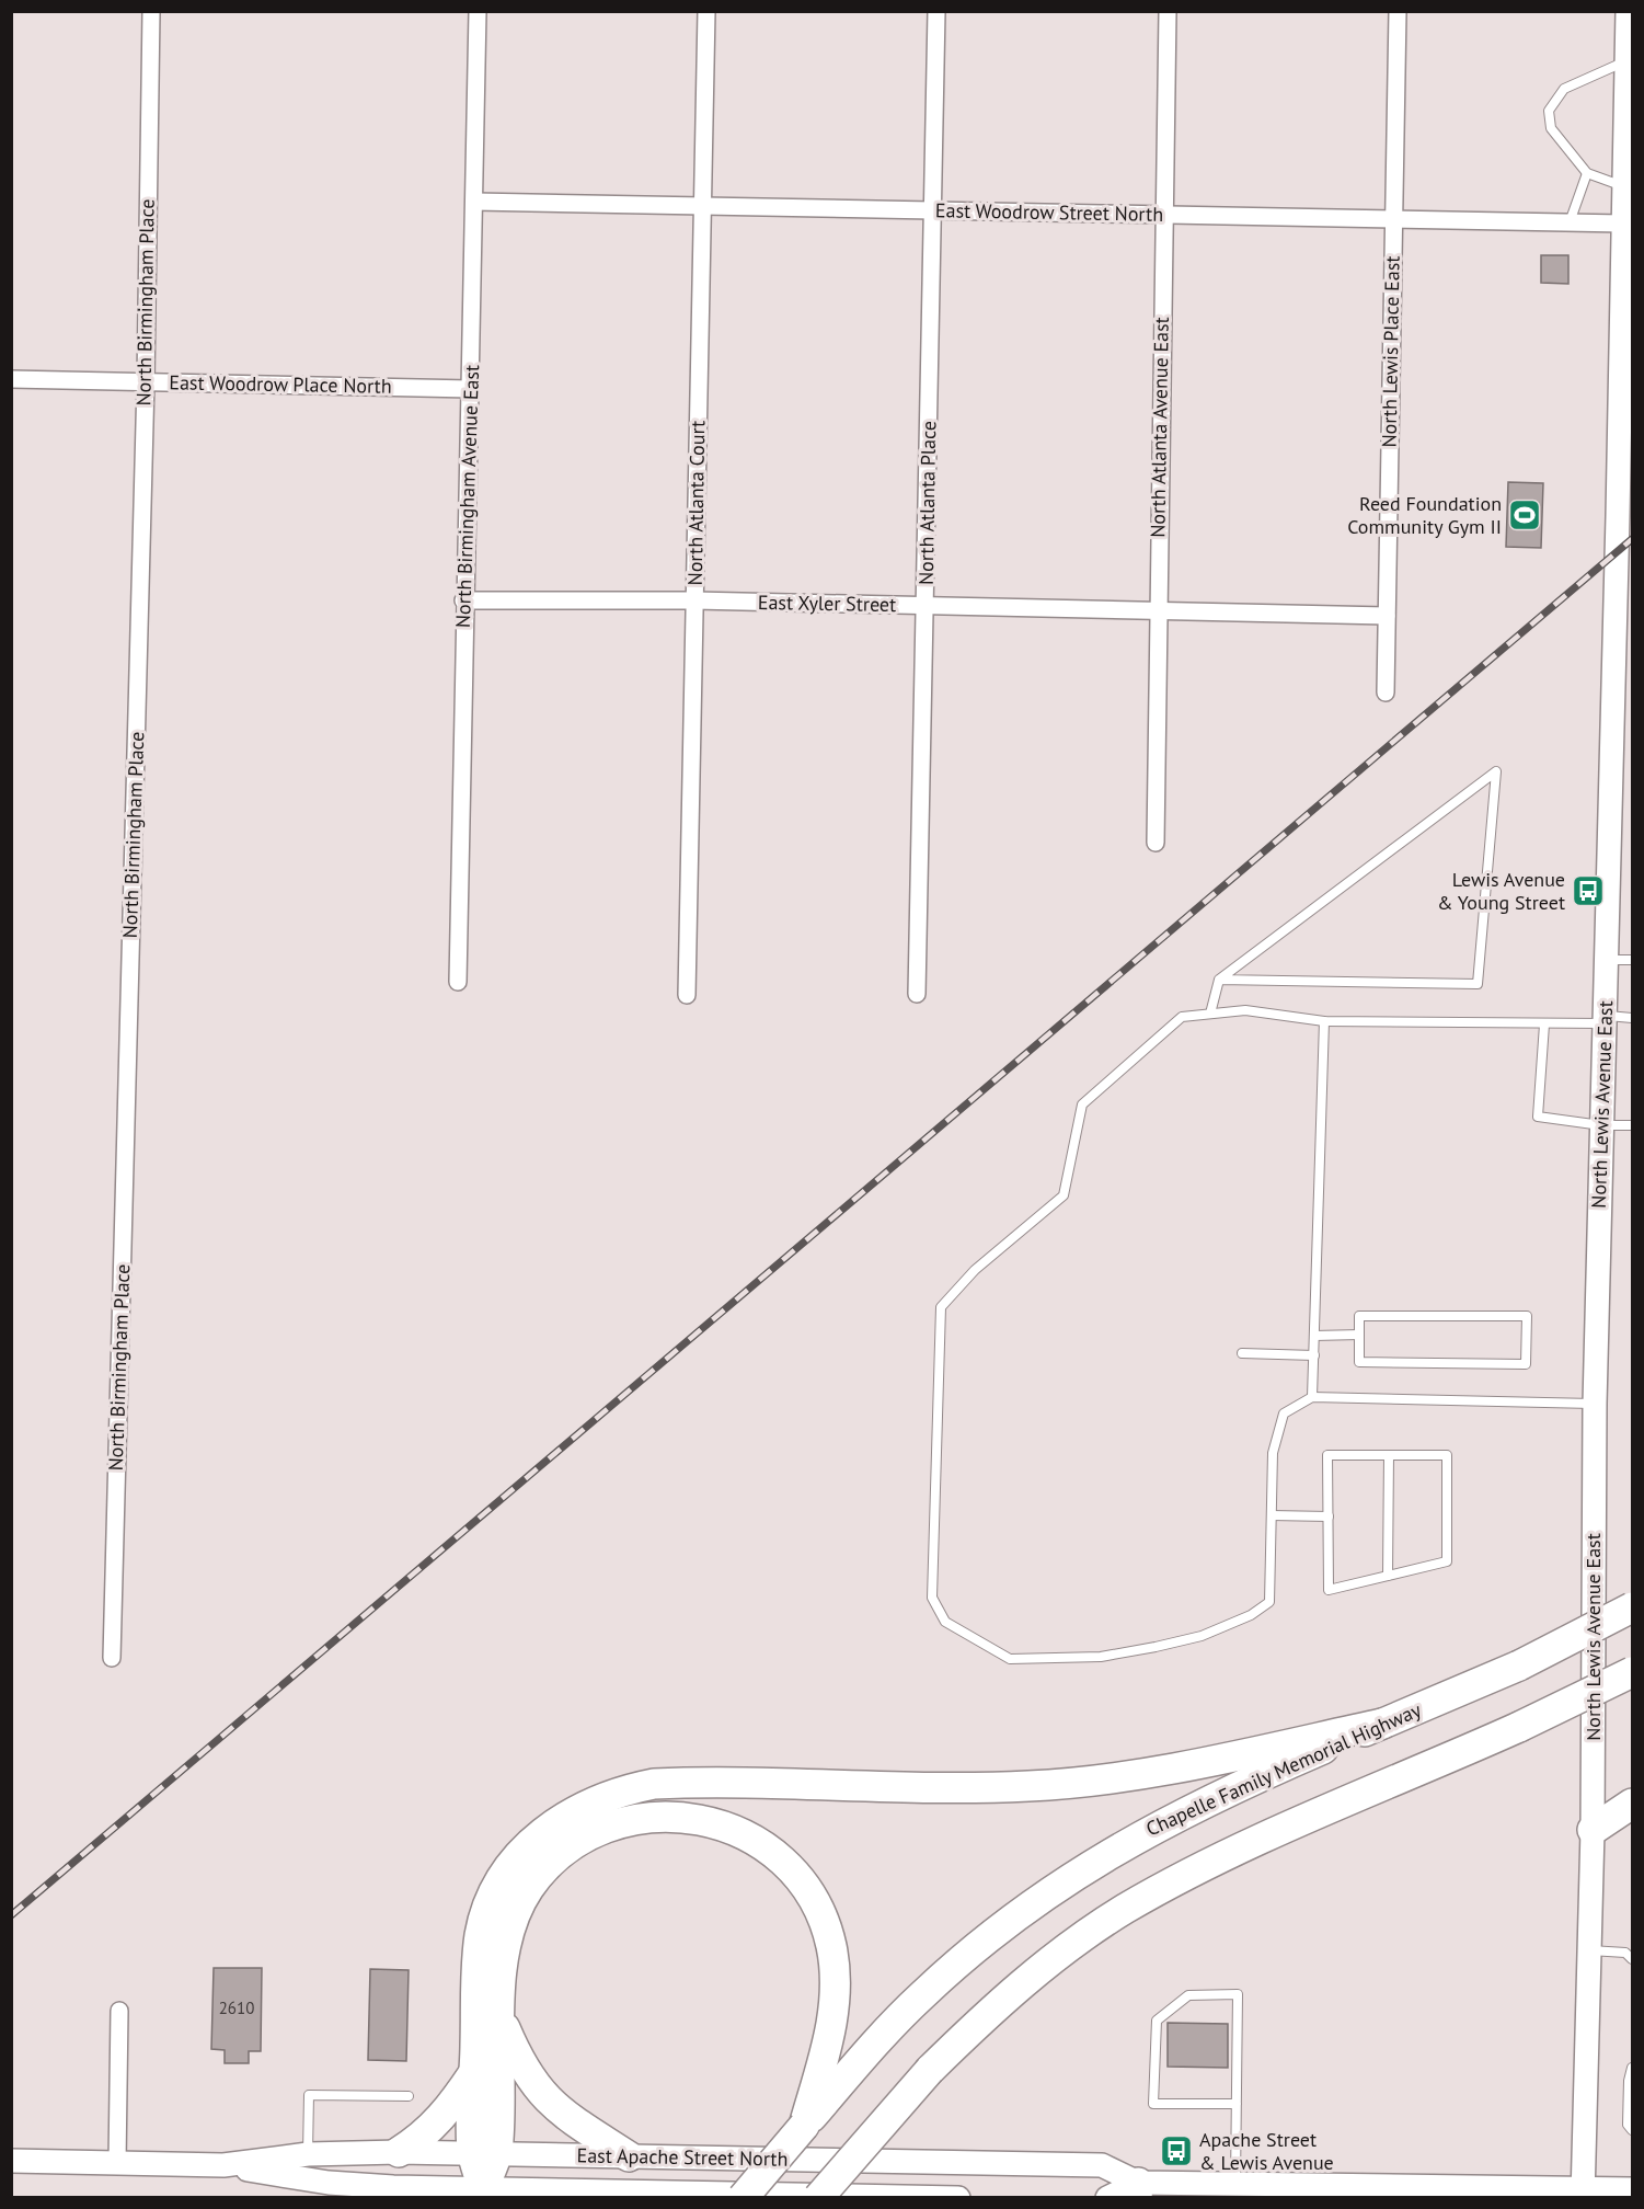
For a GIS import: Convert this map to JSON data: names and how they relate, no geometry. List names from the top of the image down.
{
  "streets": {
    "highway": ["Chapelle Family Memorial Highway"],
    "main road": ["North Lewis Avenue East", "East Apache Street North"],
    "street": [
      "East Woodrow Street North",
      "North Birmingham Place",
      "North Lewis Place East",
      "East Woodrow Place North",
      "North Atlanta Avenue East",
      "North Birmingham Avenue East",
      "North Atlanta Court",
      "North Atlanta Place",
      "East Xyler Street"
    ]
  },
  "crossings": [
    ["East Woodrow Street North", "North Lewis Place East"],
    ["East Woodrow Street North", "North Atlanta Avenue East"],
    ["East Woodrow Street North", "North Birmingham Avenue East"],
    ["East Woodrow Street North", "North Atlanta Court"],
    ["East Woodrow Street North", "North Atlanta Place"],
    ["East Woodrow Street North", "North Lewis Avenue East"],
    ["North Birmingham Place", "East Woodrow Place North"],
    ["North Lewis Place East", "East Xyler Street"],
    ["East Woodrow Place North", "North Birmingham Avenue East"],
    ["North Atlanta Avenue East", "East Xyler Street"],
    ["North Birmingham Avenue East", "East Xyler Street"],
    ["North Atlanta Court", "East Xyler Street"],
    ["North Atlanta Place", "East Xyler Street"],
    ["North Lewis Avenue East", "East Apache Street North"]
  ],
  "places": {
    "sports": ["Reed Foundation Community Gym II"],
    "bus stop": ["Lewis Avenue & Young Street", "Apache Street & Lewis Avenue"]
  },
  "house_numbers": ["2610"]
}
